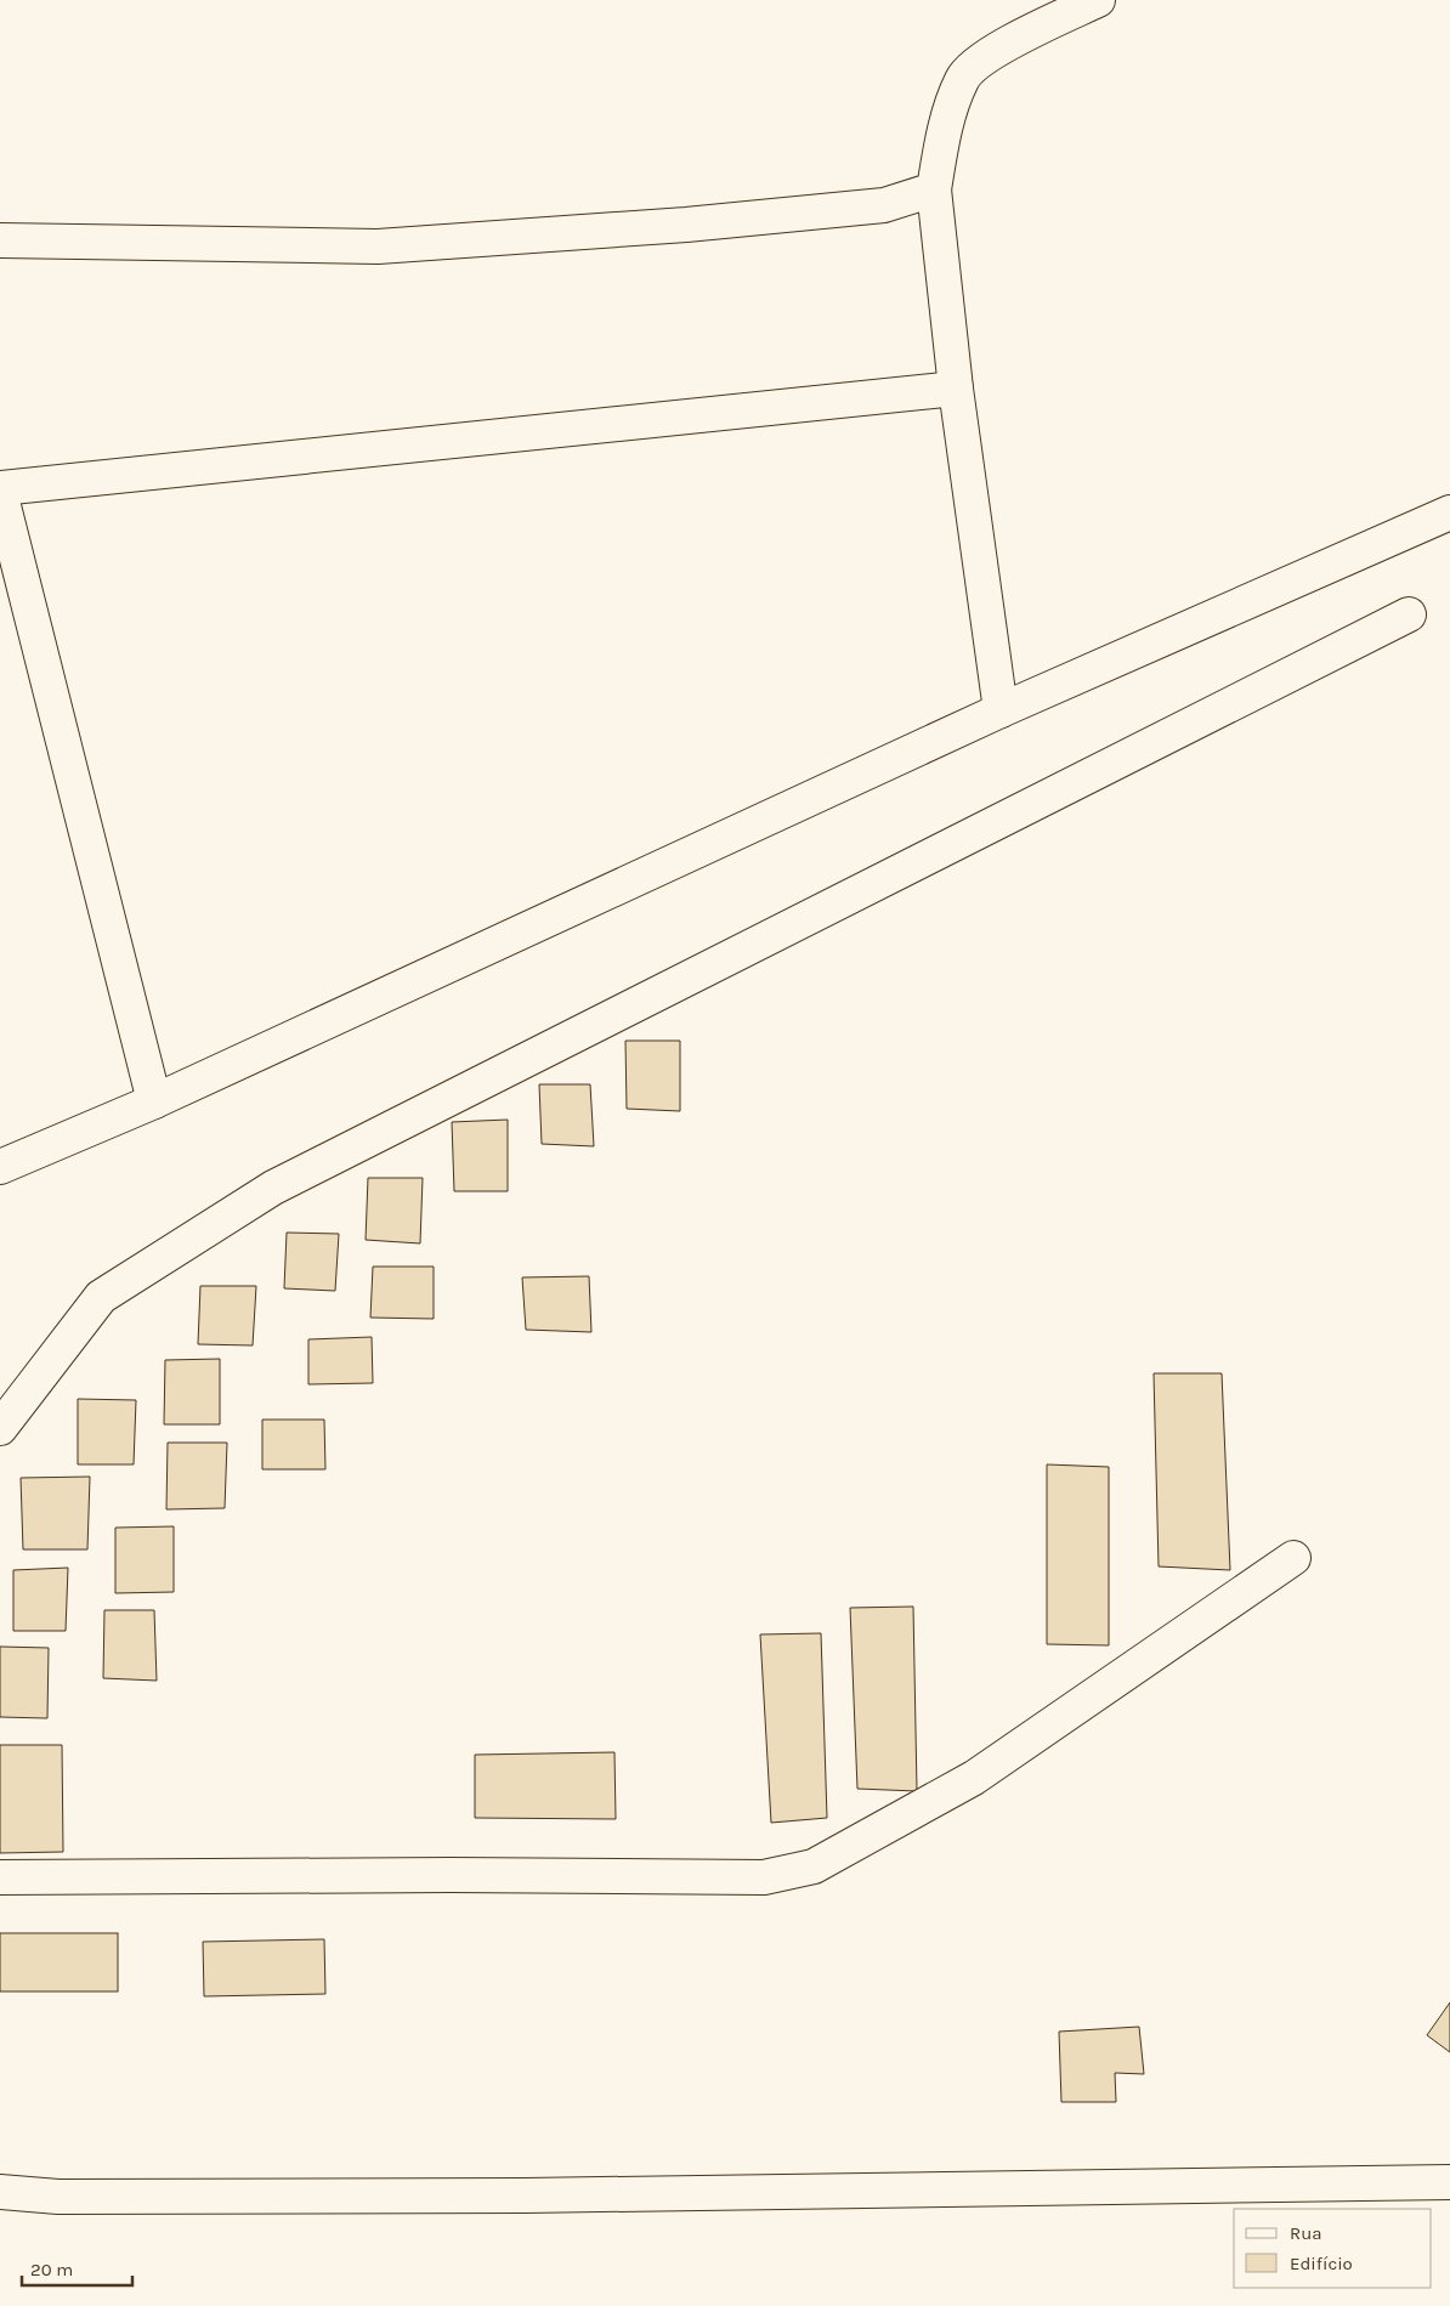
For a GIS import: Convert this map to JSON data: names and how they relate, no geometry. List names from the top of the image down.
{
  "legend": ["Rua", "Edifício"],
  "scale_bar": "20 m"
}
